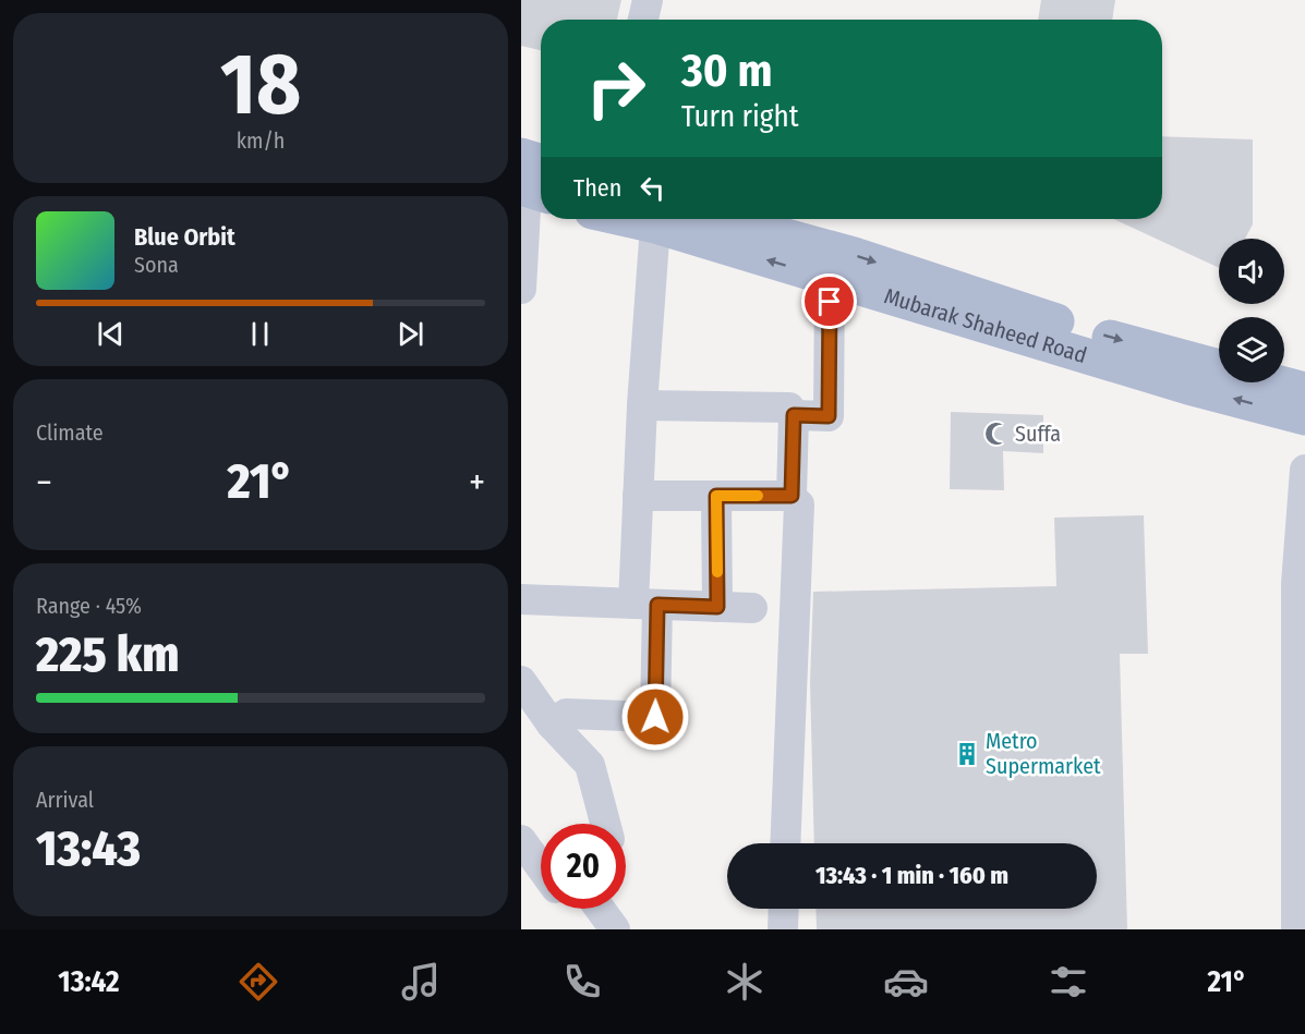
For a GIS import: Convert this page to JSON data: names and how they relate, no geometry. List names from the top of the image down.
{
  "streets": {
    "main road": ["Mubarak Shaheed Road"]
  },
  "places": {
    "mosque": ["Suffa"],
    "building": ["Metro Supermarket"]
  },
  "page": {
    "tile": [
      ["18", "km/h"],
      "Climate",
      ["Range · 45%", "225 km"],
      ["Arrival", "13:43"]
    ],
    "turn": ["30 m", "Turn right"],
    "then": "Then",
    "song": ["Blue Orbit", "Sona"],
    "heat": ["−", "21°", "+"],
    "limit": "20",
    "trip": "13:43 · 1 min · 160 m",
    "tabs": ["13:42", "21°"]
  }
}
